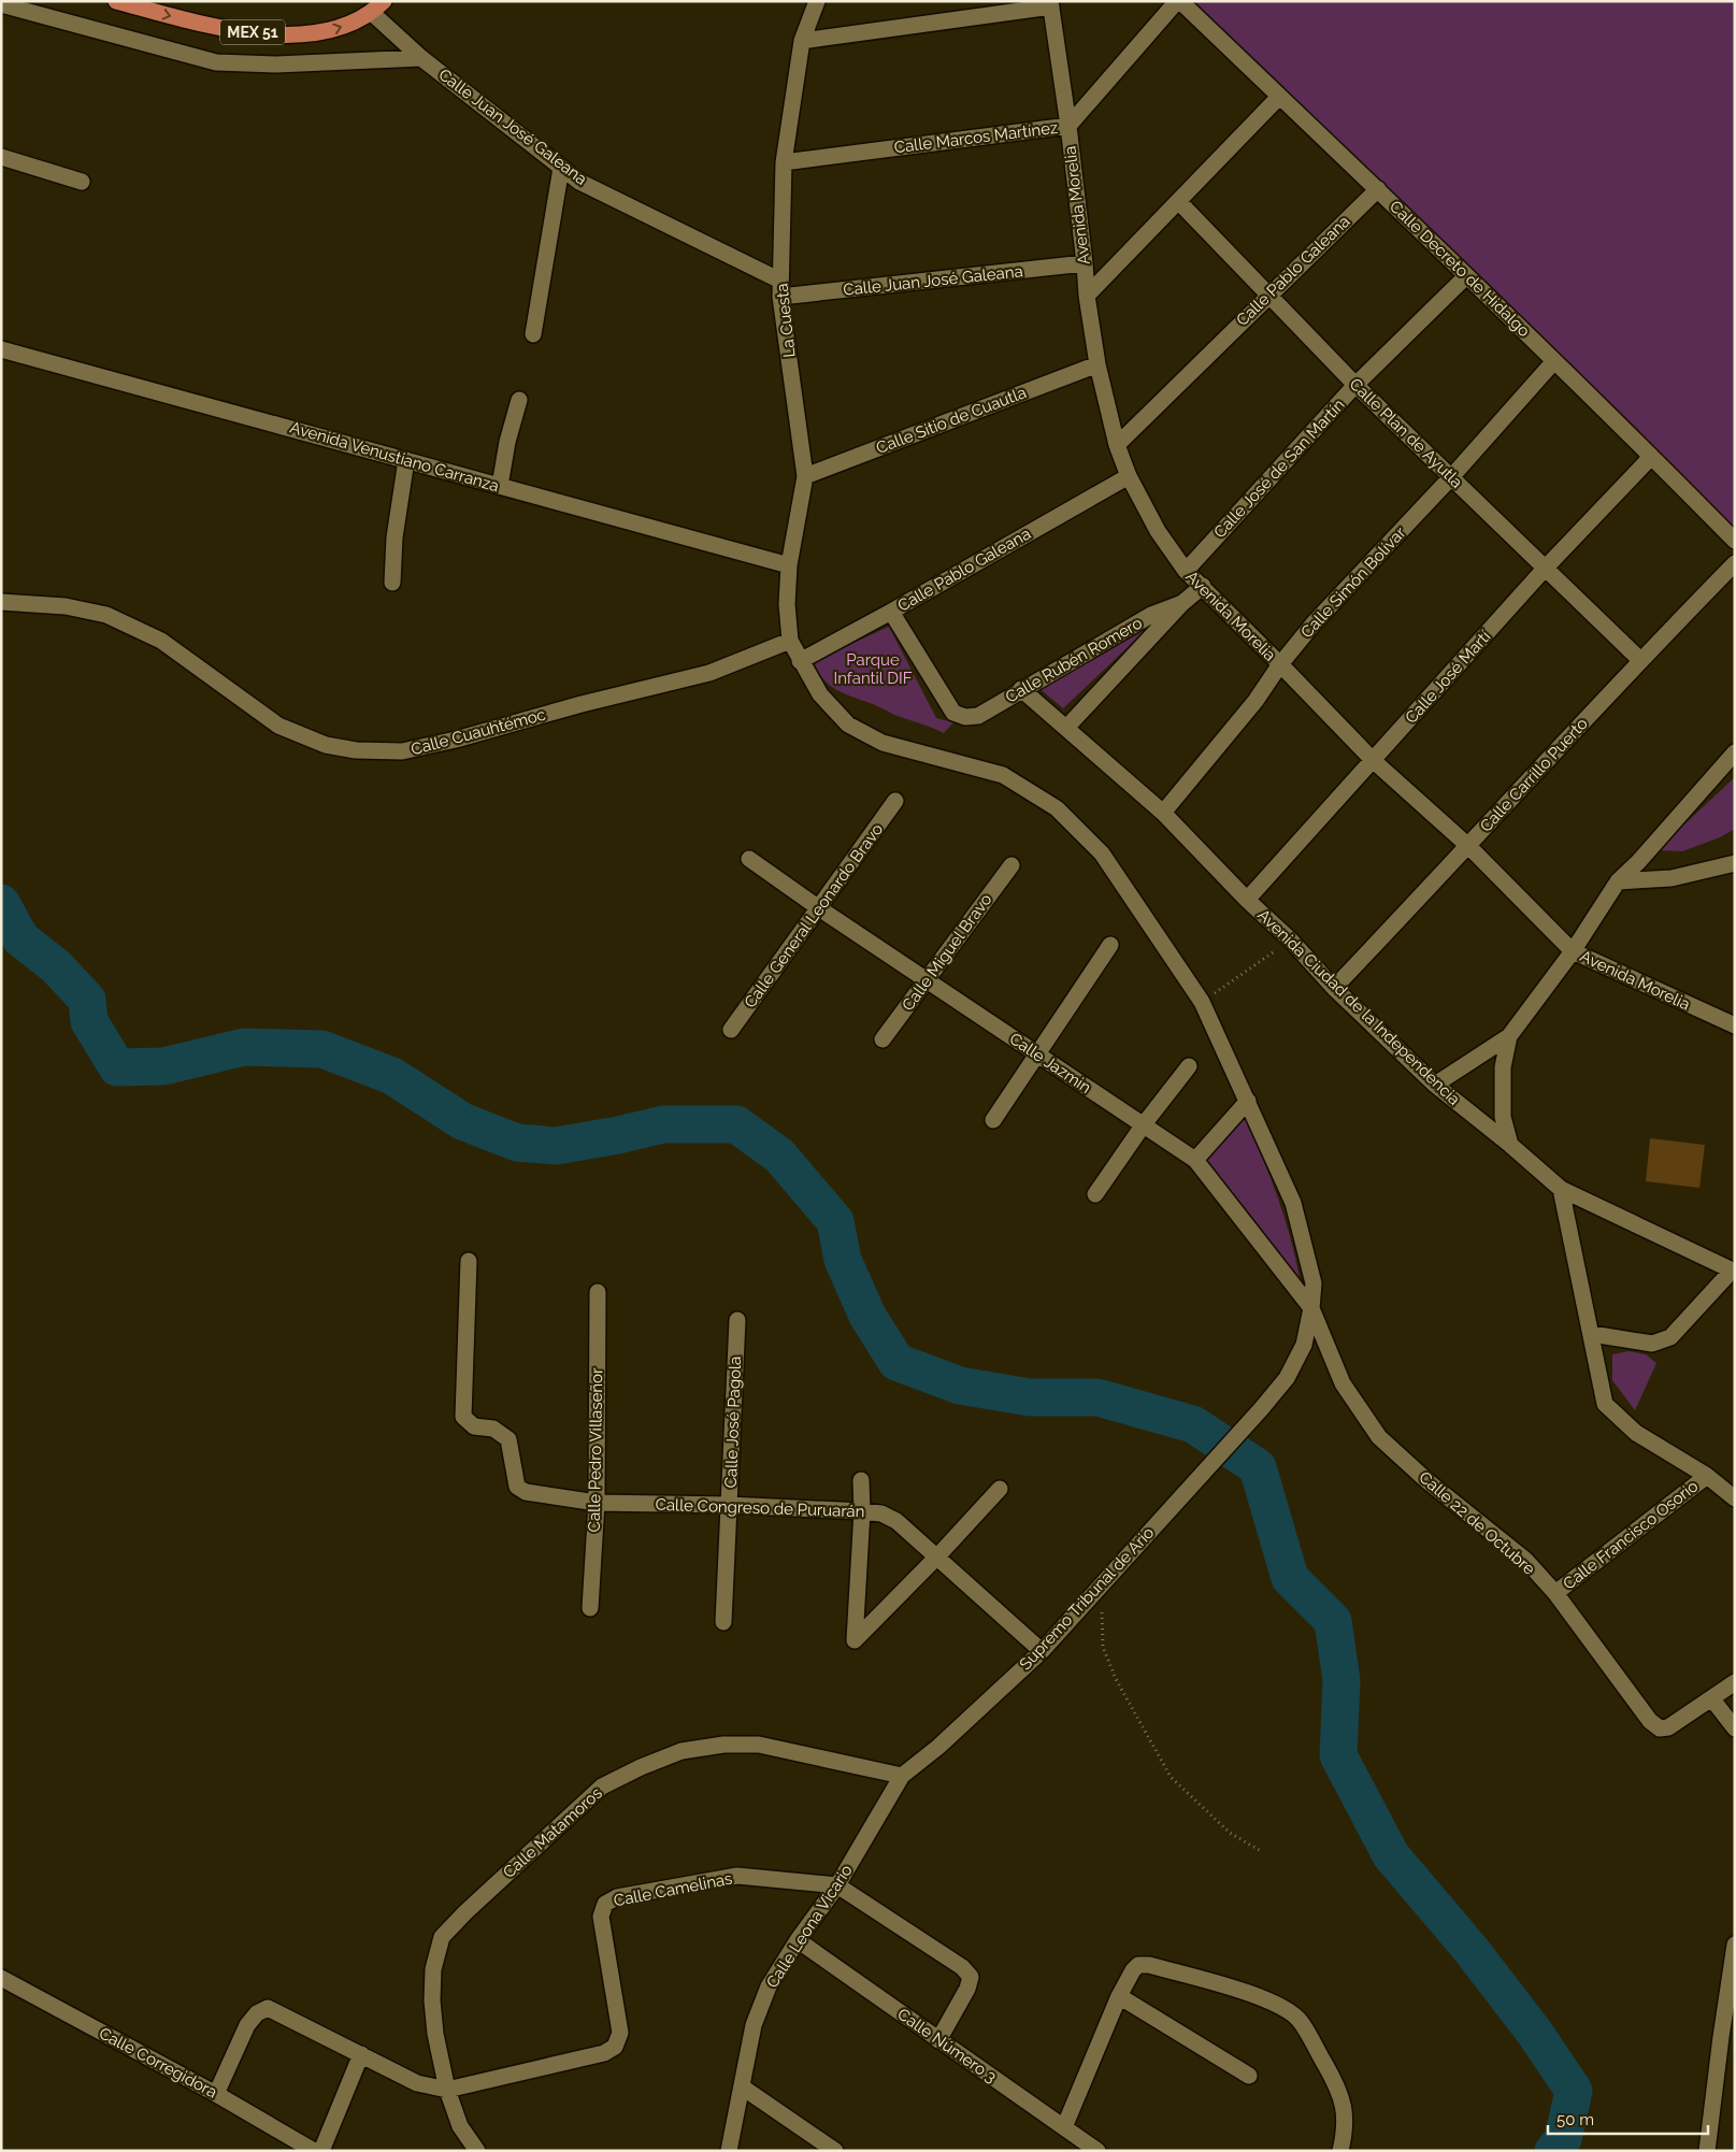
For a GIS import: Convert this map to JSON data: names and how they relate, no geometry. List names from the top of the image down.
{
  "streets": {
    "main road": ["MEX 51"],
    "street": [
      "Calle Juan José Galeana",
      "Calle Marcos Martínez",
      "Avenida Morelia",
      "Calle Decreto de Hidalgo",
      "Calle Pablo Galeana",
      "La Cuesta",
      "Calle Sitio de Cuautla",
      "Calle Plan de Ayutla",
      "Avenida Venustiano Carranza",
      "Calle José de San Martín",
      "Calle Simón Bolívar",
      "Calle Rubén Romero",
      "Calle José Martí",
      "Calle Cuauhtémoc",
      "Calle Carrillo Puerto",
      "Calle General Leonardo Bravo",
      "Calle Miguel Bravo",
      "Avenida Ciudad de la Independencia",
      "Calle Jazmin",
      "Calle José Pagola",
      "Calle Pedro Villaseñor",
      "Calle Congreso de Puruarán",
      "Calle 22 de Octubre",
      "Calle Francisco Osorio",
      "Supremo Tribunal de Ario",
      "Calle Matamoros",
      "Calle Camelinas",
      "Calle Leona Vicario",
      "Calle Número 3",
      "Calle Corregidora"
    ]
  },
  "crossings": [
    ["MEX 51", "Calle Juan José Galeana"],
    ["Calle Juan José Galeana", "Avenida Morelia"],
    ["Calle Juan José Galeana", "La Cuesta"],
    ["Calle Marcos Martínez", "Avenida Morelia"],
    ["Calle Marcos Martínez", "Calle Decreto de Hidalgo"],
    ["Calle Marcos Martínez", "La Cuesta"],
    ["Avenida Morelia", "Calle Pablo Galeana"],
    ["Avenida Morelia", "Calle Sitio de Cuautla"],
    ["Avenida Morelia", "Calle José de San Martín"],
    ["Avenida Morelia", "Calle Simón Bolívar"],
    ["Avenida Morelia", "Calle José Martí"],
    ["Avenida Morelia", "Calle Carrillo Puerto"],
    ["Calle Decreto de Hidalgo", "Calle Pablo Galeana"],
    ["Calle Decreto de Hidalgo", "Calle José de San Martín"],
    ["Calle Decreto de Hidalgo", "Calle Simón Bolívar"],
    ["Calle Decreto de Hidalgo", "Calle José Martí"],
    ["Calle Pablo Galeana", "Calle Plan de Ayutla"],
    ["Calle Pablo Galeana", "Calle Rubén Romero"],
    ["Calle Pablo Galeana", "Supremo Tribunal de Ario"],
    ["La Cuesta", "Calle Sitio de Cuautla"],
    ["La Cuesta", "Avenida Venustiano Carranza"],
    ["La Cuesta", "Calle Cuauhtémoc"],
    ["La Cuesta", "Supremo Tribunal de Ario"],
    ["Calle Plan de Ayutla", "Calle José de San Martín"],
    ["Calle Plan de Ayutla", "Calle Simón Bolívar"],
    ["Calle Plan de Ayutla", "Calle José Martí"],
    ["Calle Plan de Ayutla", "Calle Carrillo Puerto"],
    ["Calle Simón Bolívar", "Avenida Ciudad de la Independencia"],
    ["Calle Rubén Romero", "Avenida Ciudad de la Independencia"],
    ["Calle José Martí", "Avenida Ciudad de la Independencia"],
    ["Calle Cuauhtémoc", "Supremo Tribunal de Ario"],
    ["Calle Carrillo Puerto", "Avenida Ciudad de la Independencia"],
    ["Calle General Leonardo Bravo", "Calle Jazmin"],
    ["Calle Miguel Bravo", "Calle Jazmin"],
    ["Calle Jazmin", "Calle 22 de Octubre"],
    ["Calle Jazmin", "Supremo Tribunal de Ario"],
    ["Calle José Pagola", "Calle Congreso de Puruarán"],
    ["Calle Pedro Villaseñor", "Calle Congreso de Puruarán"],
    ["Calle Congreso de Puruarán", "Supremo Tribunal de Ario"],
    ["Calle 22 de Octubre", "Calle Francisco Osorio"],
    ["Calle 22 de Octubre", "Supremo Tribunal de Ario"],
    ["Supremo Tribunal de Ario", "Calle Matamoros"],
    ["Supremo Tribunal de Ario", "Calle Leona Vicario"],
    ["Calle Matamoros", "Calle Camelinas"],
    ["Calle Matamoros", "Calle Leona Vicario"],
    ["Calle Camelinas", "Calle Leona Vicario"],
    ["Calle Leona Vicario", "Calle Número 3"]
  ],
  "parks": ["Parque Infantil DIF"],
  "scale_bar": "50 m"
}
